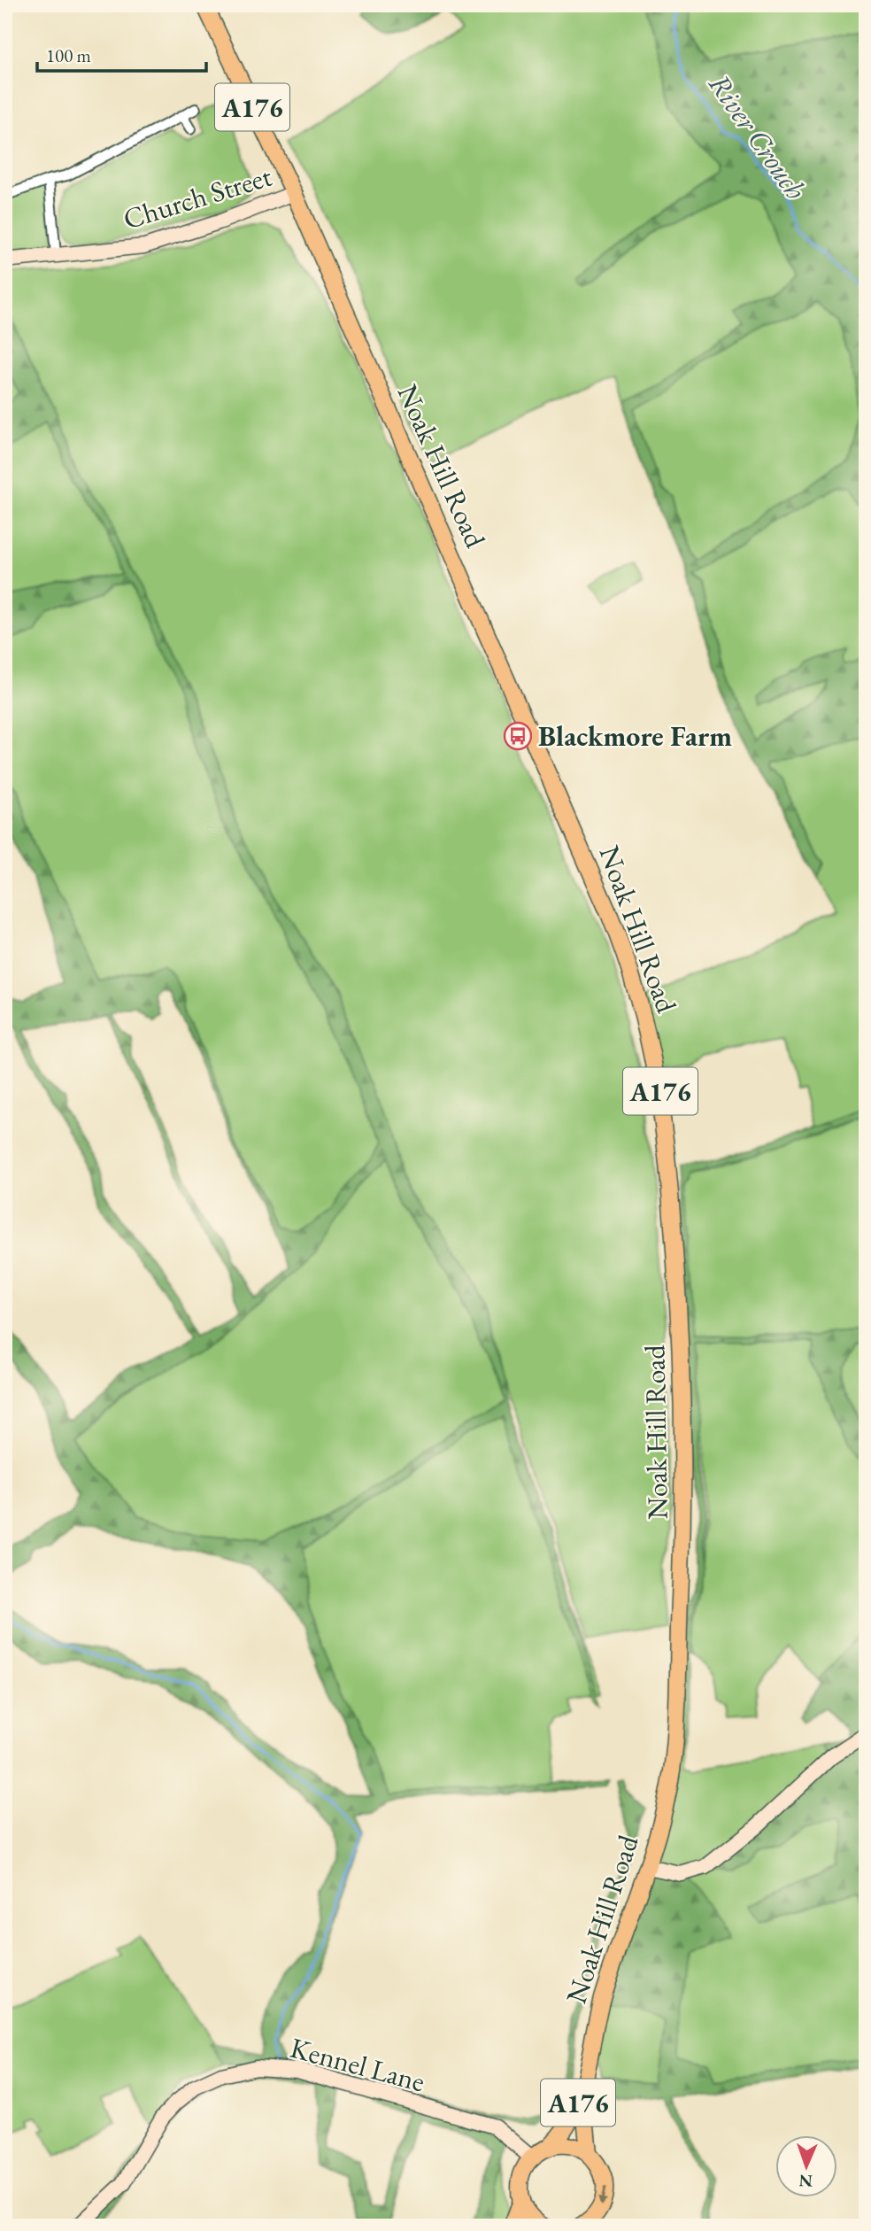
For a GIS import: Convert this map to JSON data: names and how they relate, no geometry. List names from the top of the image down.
{
  "streets": {
    "main road": ["A176", "Noak Hill Road"],
    "street": ["Church Street", "Kennel Lane"]
  },
  "crossings": [
    ["Church Street", "Noak Hill Road"],
    ["Noak Hill Road", "Kennel Lane"]
  ],
  "water": ["River Crouch"],
  "places": {
    "bus stop": ["Blackmore Farm"]
  },
  "scale_bar": "100 m",
  "north": "bottom"
}
